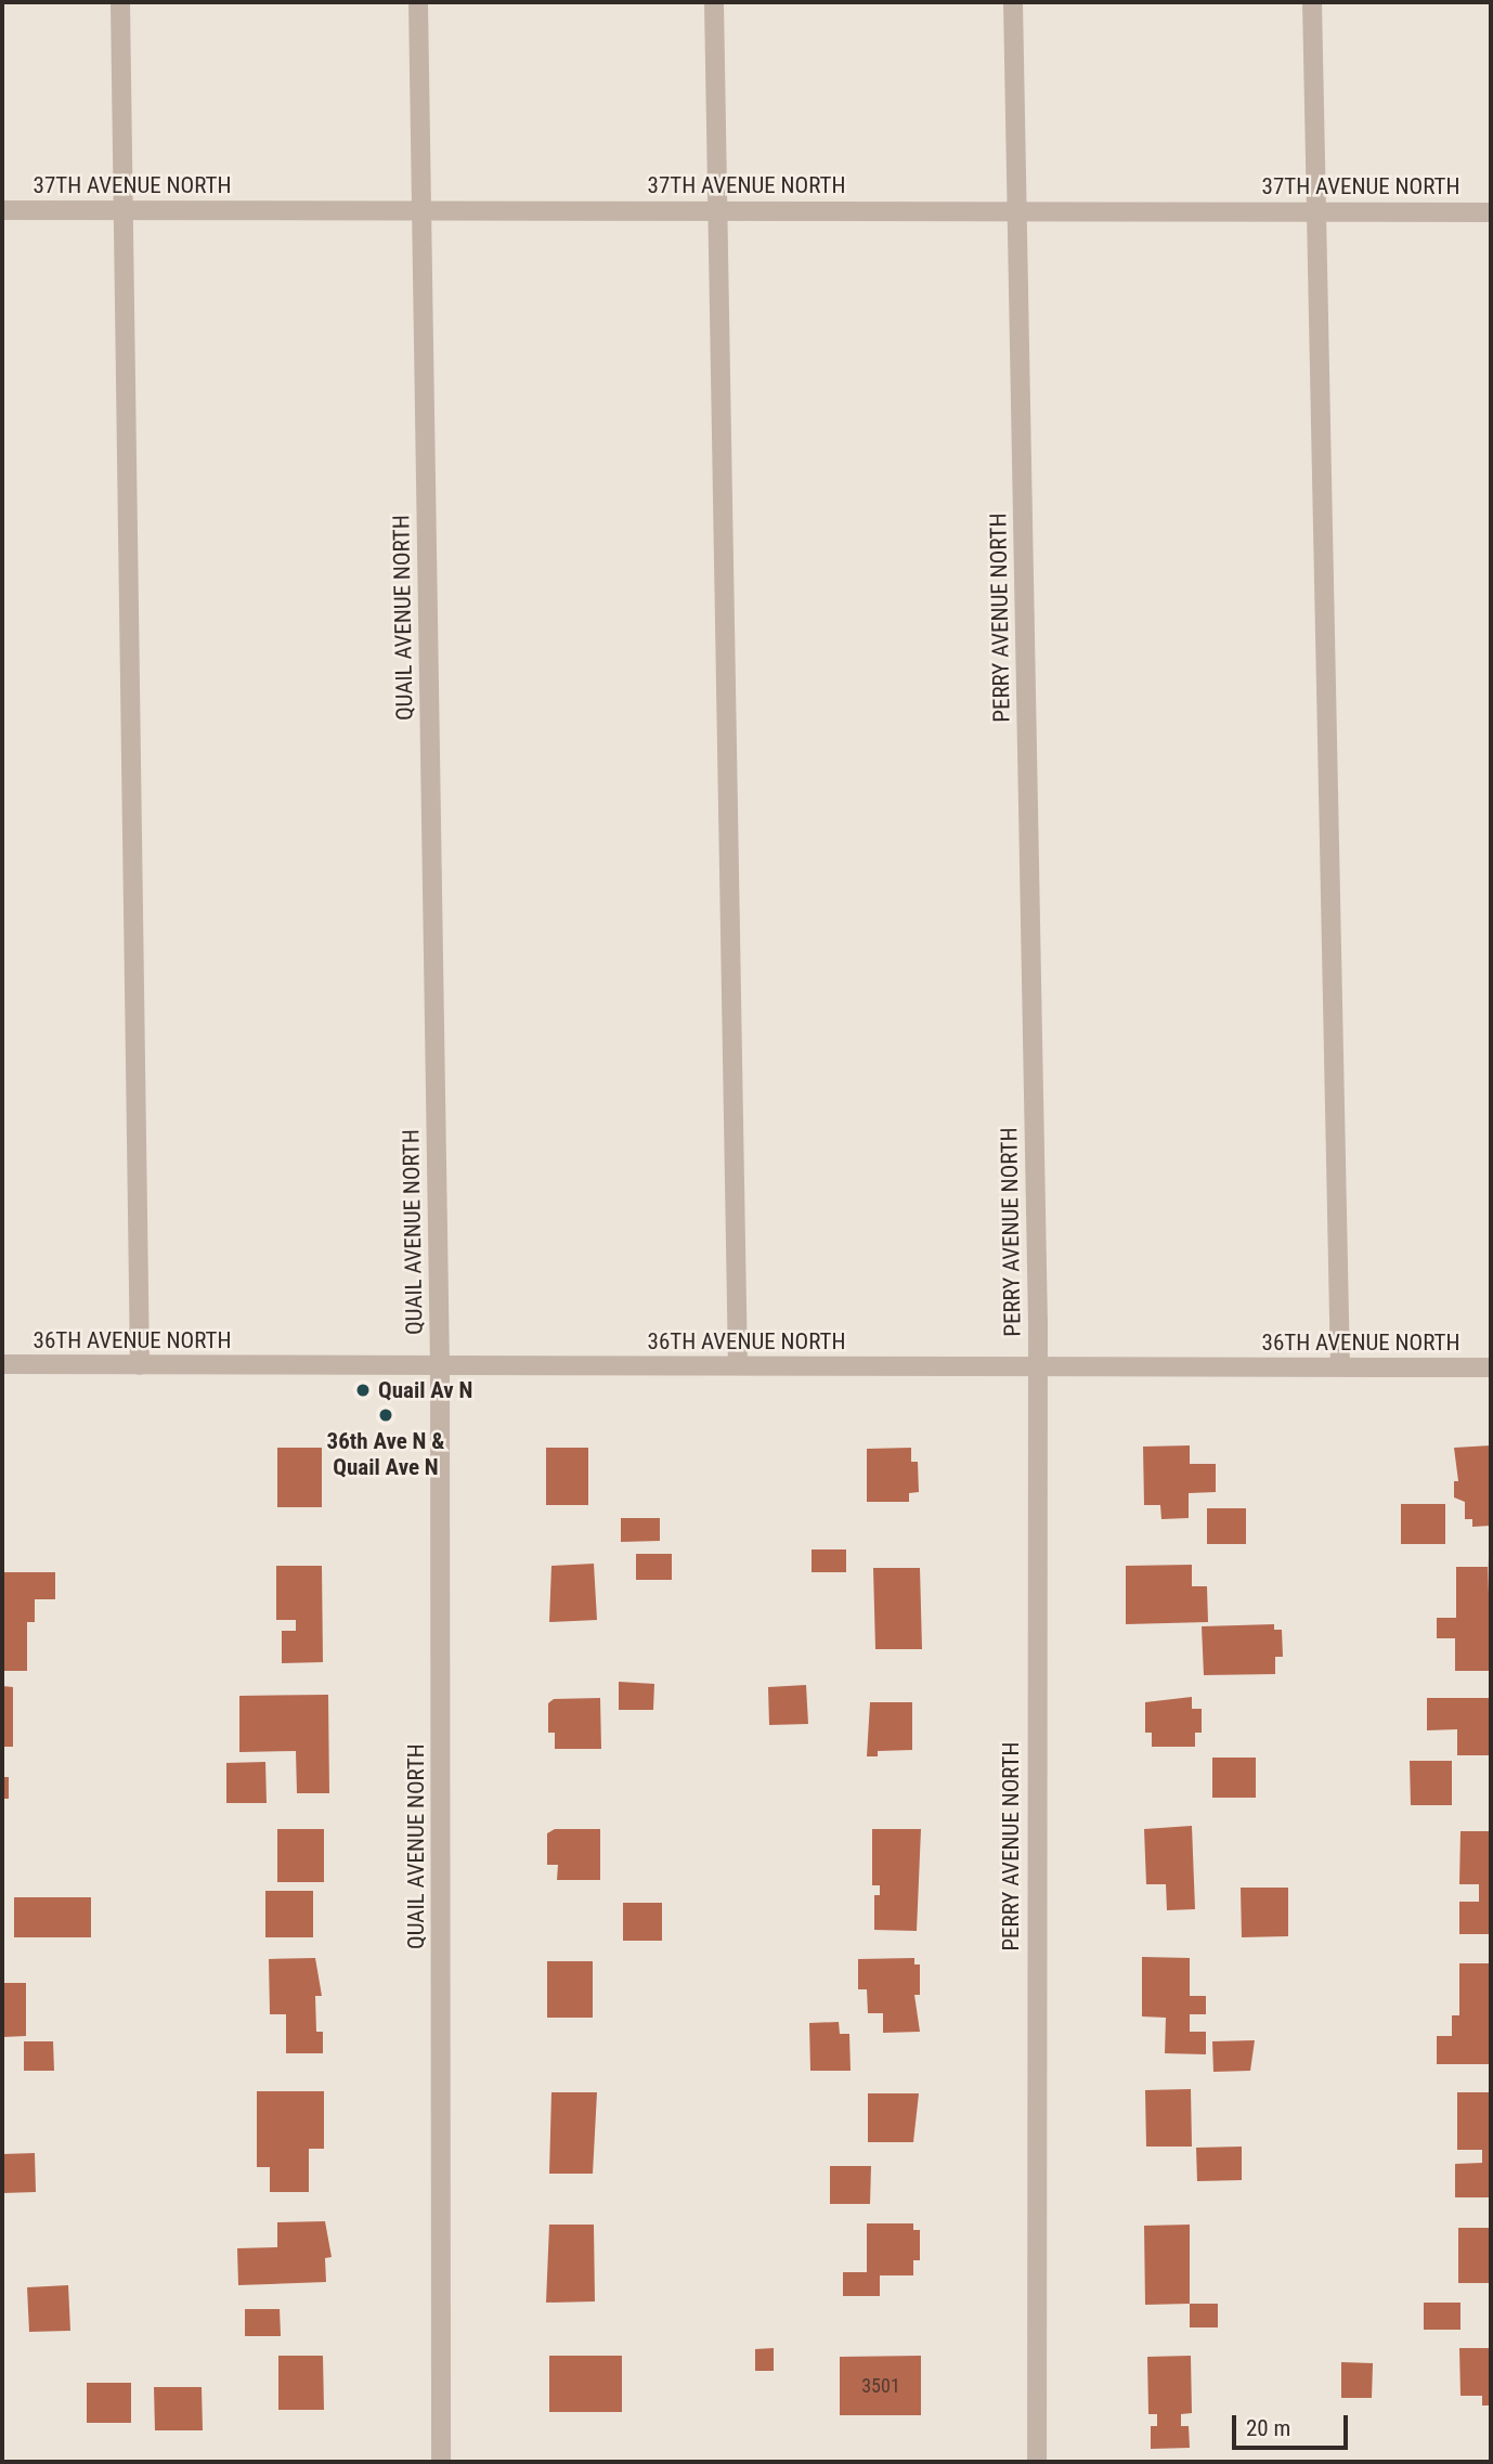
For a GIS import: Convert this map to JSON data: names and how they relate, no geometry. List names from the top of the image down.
{
  "streets": {
    "street": [
      "37TH AVENUE NORTH",
      "QUAIL AVENUE NORTH",
      "PERRY AVENUE NORTH",
      "36TH AVENUE NORTH"
    ]
  },
  "crossings": [
    ["37TH AVENUE NORTH", "QUAIL AVENUE NORTH"],
    ["37TH AVENUE NORTH", "PERRY AVENUE NORTH"],
    ["QUAIL AVENUE NORTH", "36TH AVENUE NORTH"],
    ["PERRY AVENUE NORTH", "36TH AVENUE NORTH"]
  ],
  "places": ["Quail Av N", "36th Ave N & Quail Ave N"],
  "house_numbers": ["3501"],
  "scale_bar": "20 m"
}
